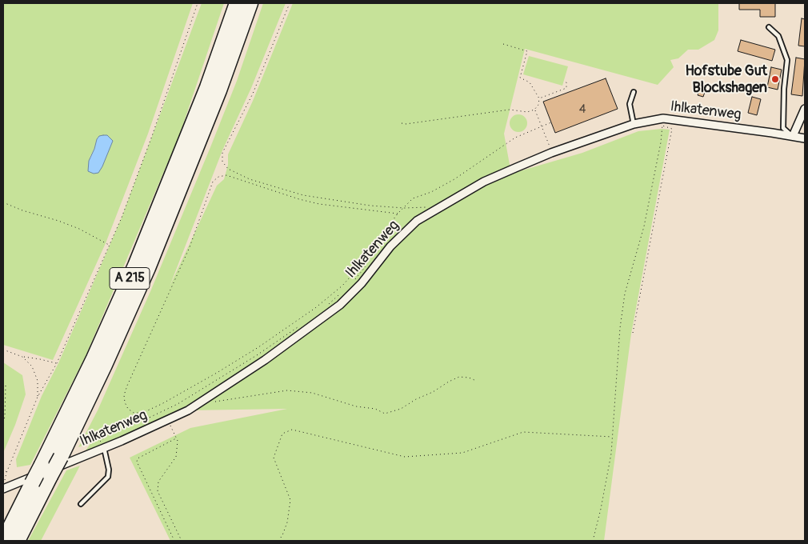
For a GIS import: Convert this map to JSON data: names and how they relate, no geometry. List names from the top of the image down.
{
  "streets": {
    "highway": ["A 215"],
    "street": ["Ihlkatenweg"]
  },
  "places": ["Hofstube Gut Blockshagen"],
  "house_numbers": ["4"]
}
